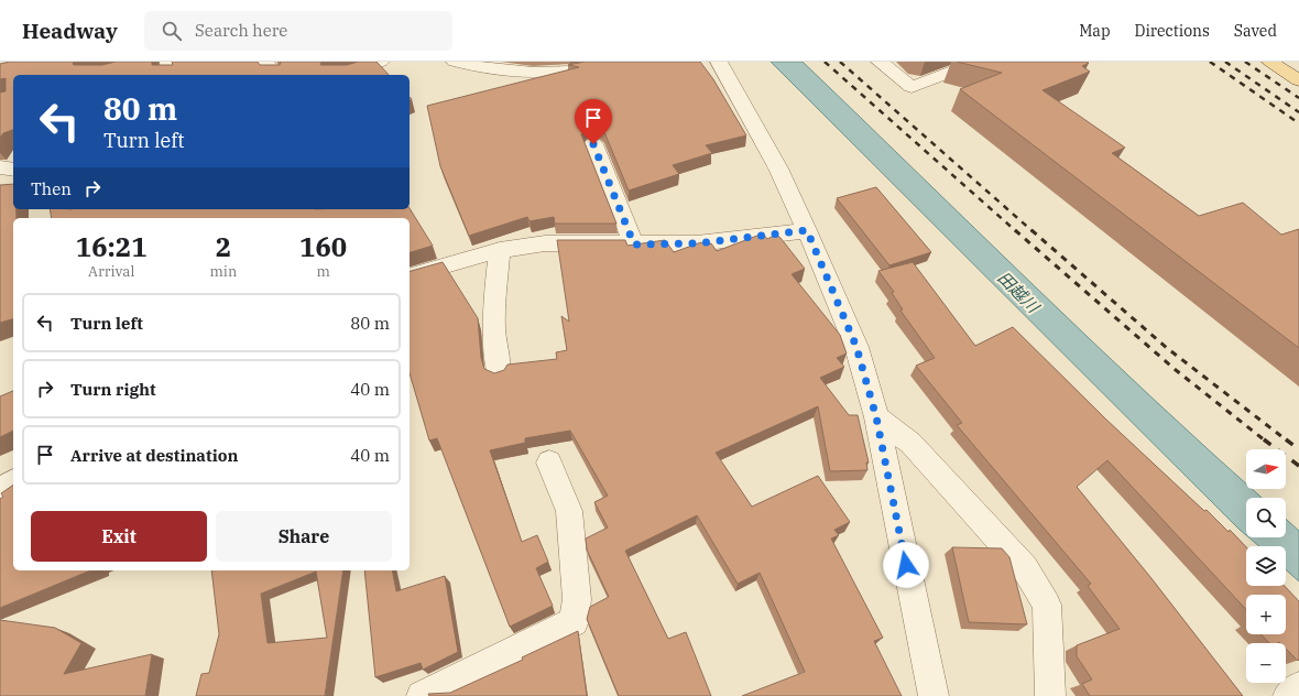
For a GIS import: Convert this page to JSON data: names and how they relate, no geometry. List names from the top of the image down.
{
  "water": ["田越川"],
  "north": "right",
  "page": {
    "header": "Headway",
    "search": "Search here",
    "nav": ["Map", "Directions", "Saved"],
    "turn": ["80 m", "Turn left"],
    "then": "Then",
    "eta": [
      "16:21",
      "Arrival",
      "2",
      "min",
      "160",
      "m"
    ],
    "list": [
      {
        "name": "Turn left",
        "value": "80 m"
      },
      {
        "name": "Turn right",
        "value": "40 m"
      },
      {
        "name": "Arrive at destination",
        "value": "40 m"
      }
    ],
    "map_buttons": ["+", "−"],
    "buttons": ["Exit", "Share"]
  }
}
